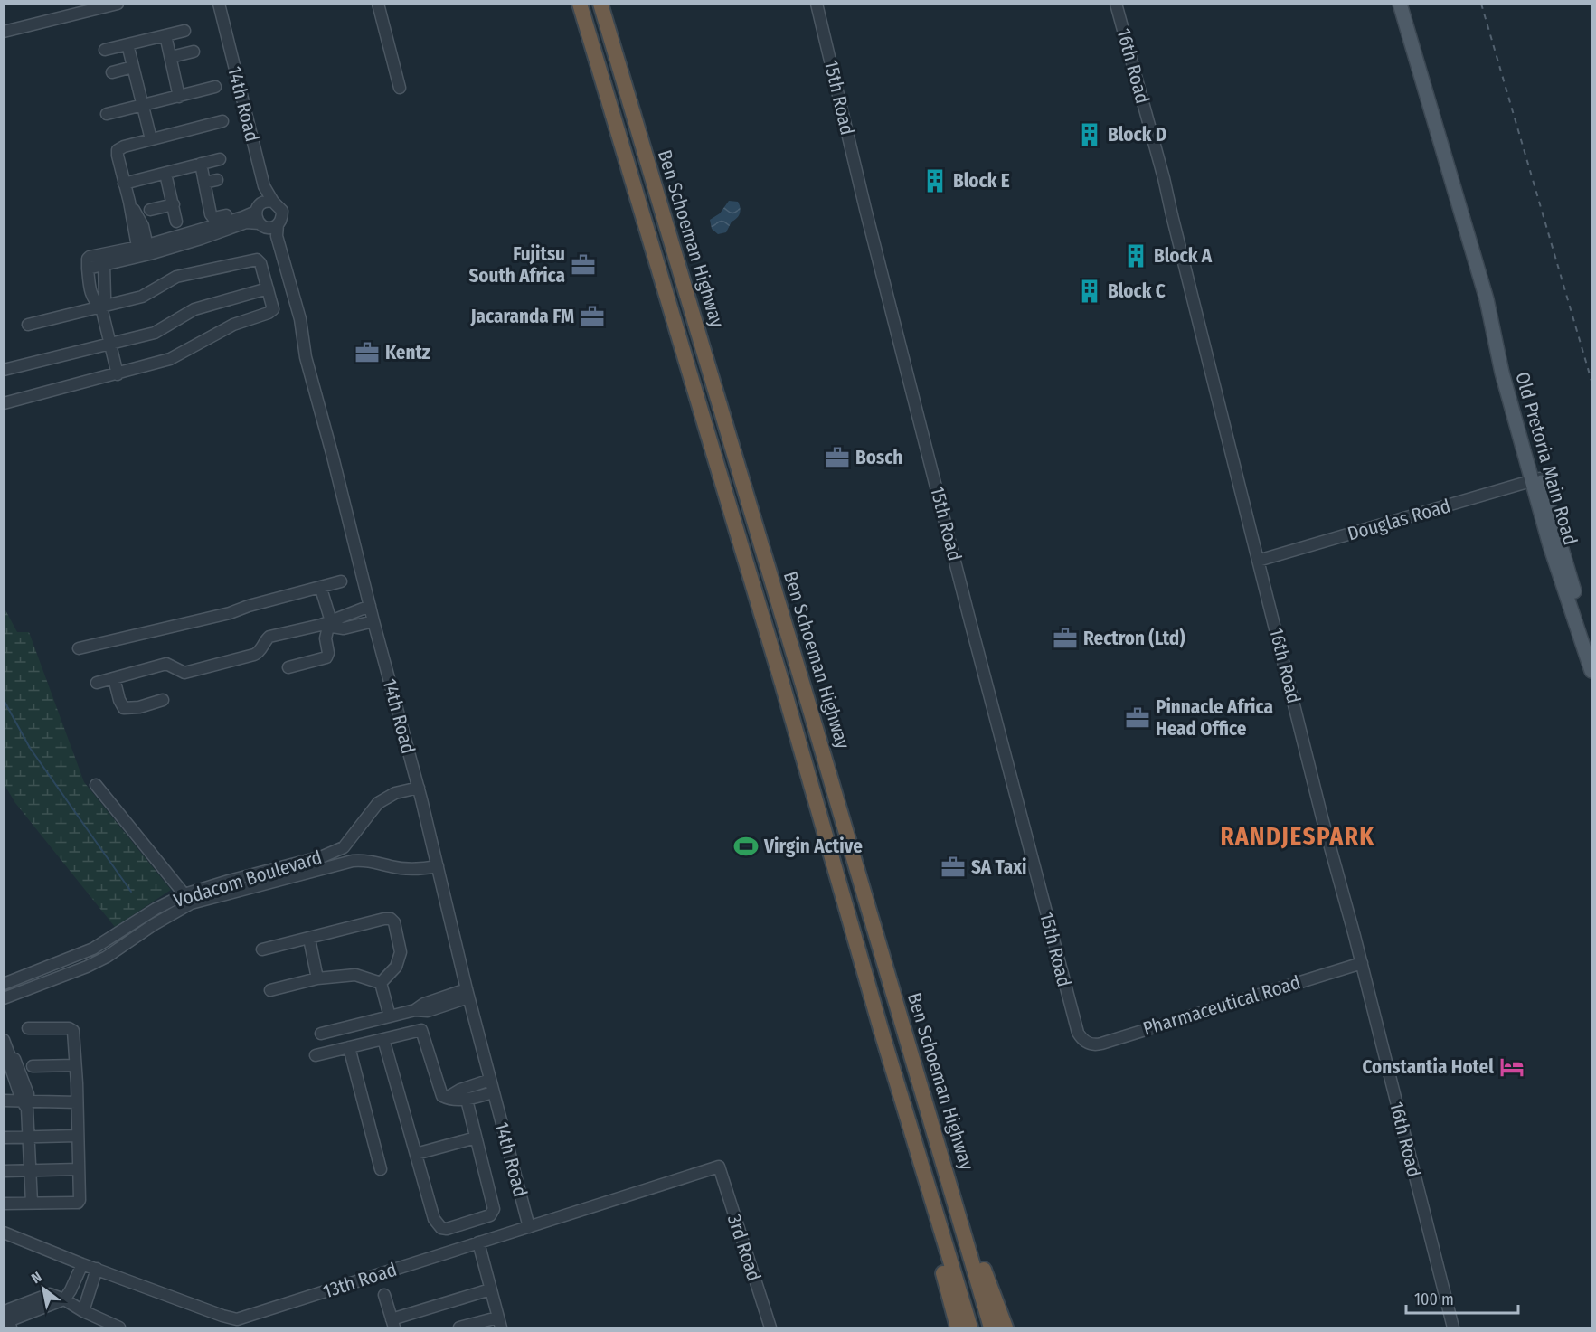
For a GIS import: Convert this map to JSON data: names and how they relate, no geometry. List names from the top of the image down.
{
  "streets": {
    "highway": ["Ben Schoeman Highway"],
    "main road": ["Old Pretoria Main Road"],
    "street": [
      "16th Road",
      "15th Road",
      "14th Road",
      "Douglas Road",
      "Vodacom Boulevard",
      "Pharmaceutical Road",
      "3rd Road",
      "13th Road"
    ]
  },
  "crossings": [
    ["16th Road", "Douglas Road"],
    ["16th Road", "Pharmaceutical Road"],
    ["15th Road", "Pharmaceutical Road"],
    ["14th Road", "Vodacom Boulevard"],
    ["14th Road", "13th Road"],
    ["Old Pretoria Main Road", "Douglas Road"],
    ["3rd Road", "13th Road"]
  ],
  "districts": ["RANDJESPARK"],
  "places": {
    "building": [
      "Block D",
      "Block E",
      "Block A",
      "Block C"
    ],
    "office": [
      "Fujitsu South Africa",
      "Jacaranda FM",
      "Kentz",
      "Bosch",
      "Rectron (Ltd)",
      "Pinnacle Africa Head Office",
      "SA Taxi"
    ],
    "sports": ["Virgin Active"],
    "hotel": ["Constantia Hotel"]
  },
  "scale_bar": "100 m",
  "north": "top left"
}
